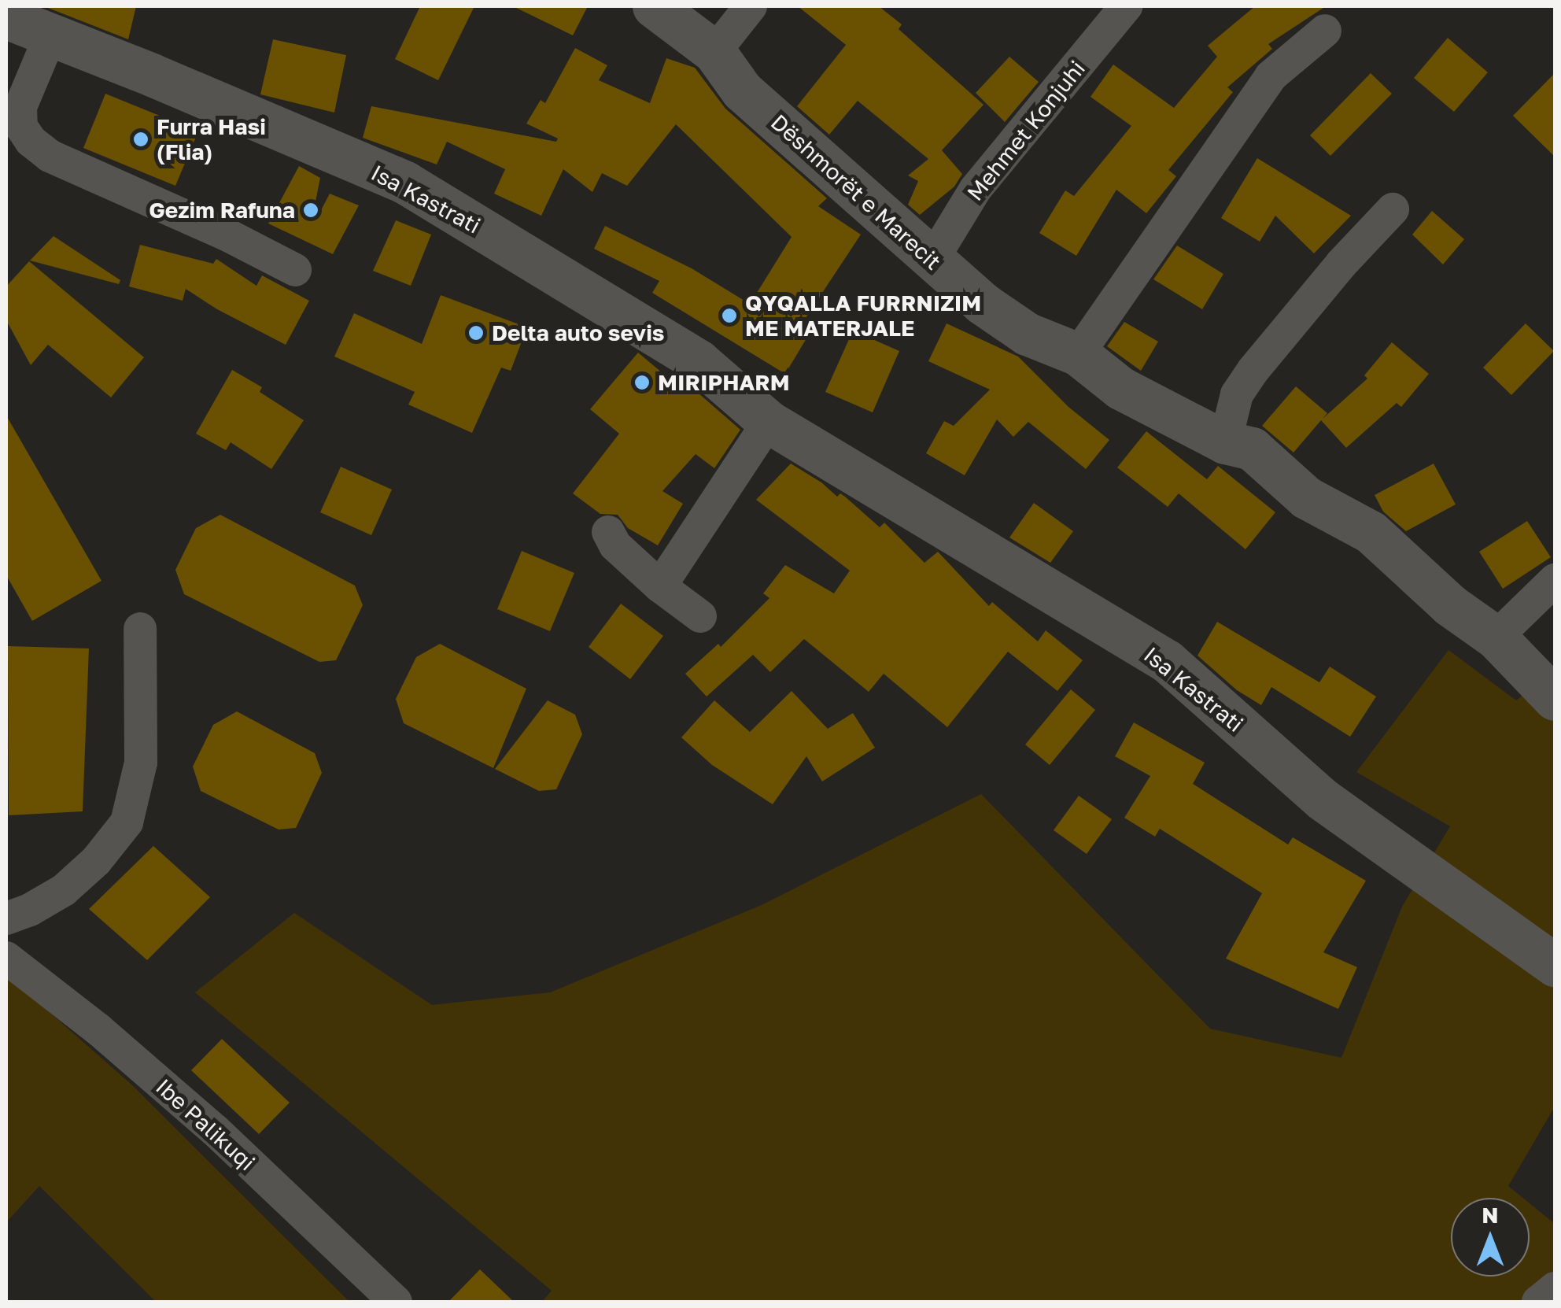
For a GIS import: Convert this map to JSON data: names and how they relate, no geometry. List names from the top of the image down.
{
  "streets": {
    "street": [
      "Mehmet Konjuhi",
      "Dëshmorët e Marecit",
      "Isa Kastrati",
      "Ibe Palikuqi"
    ]
  },
  "crossings": [
    ["Mehmet Konjuhi", "Dëshmorët e Marecit"]
  ],
  "places": [
    "Furra Hasi (Flia)",
    "Gezim Rafuna",
    "QYQALLA FURRNIZIM ME MATERJALE",
    "Delta auto sevis",
    "MIRIPHARM"
  ],
  "north": "top"
}
